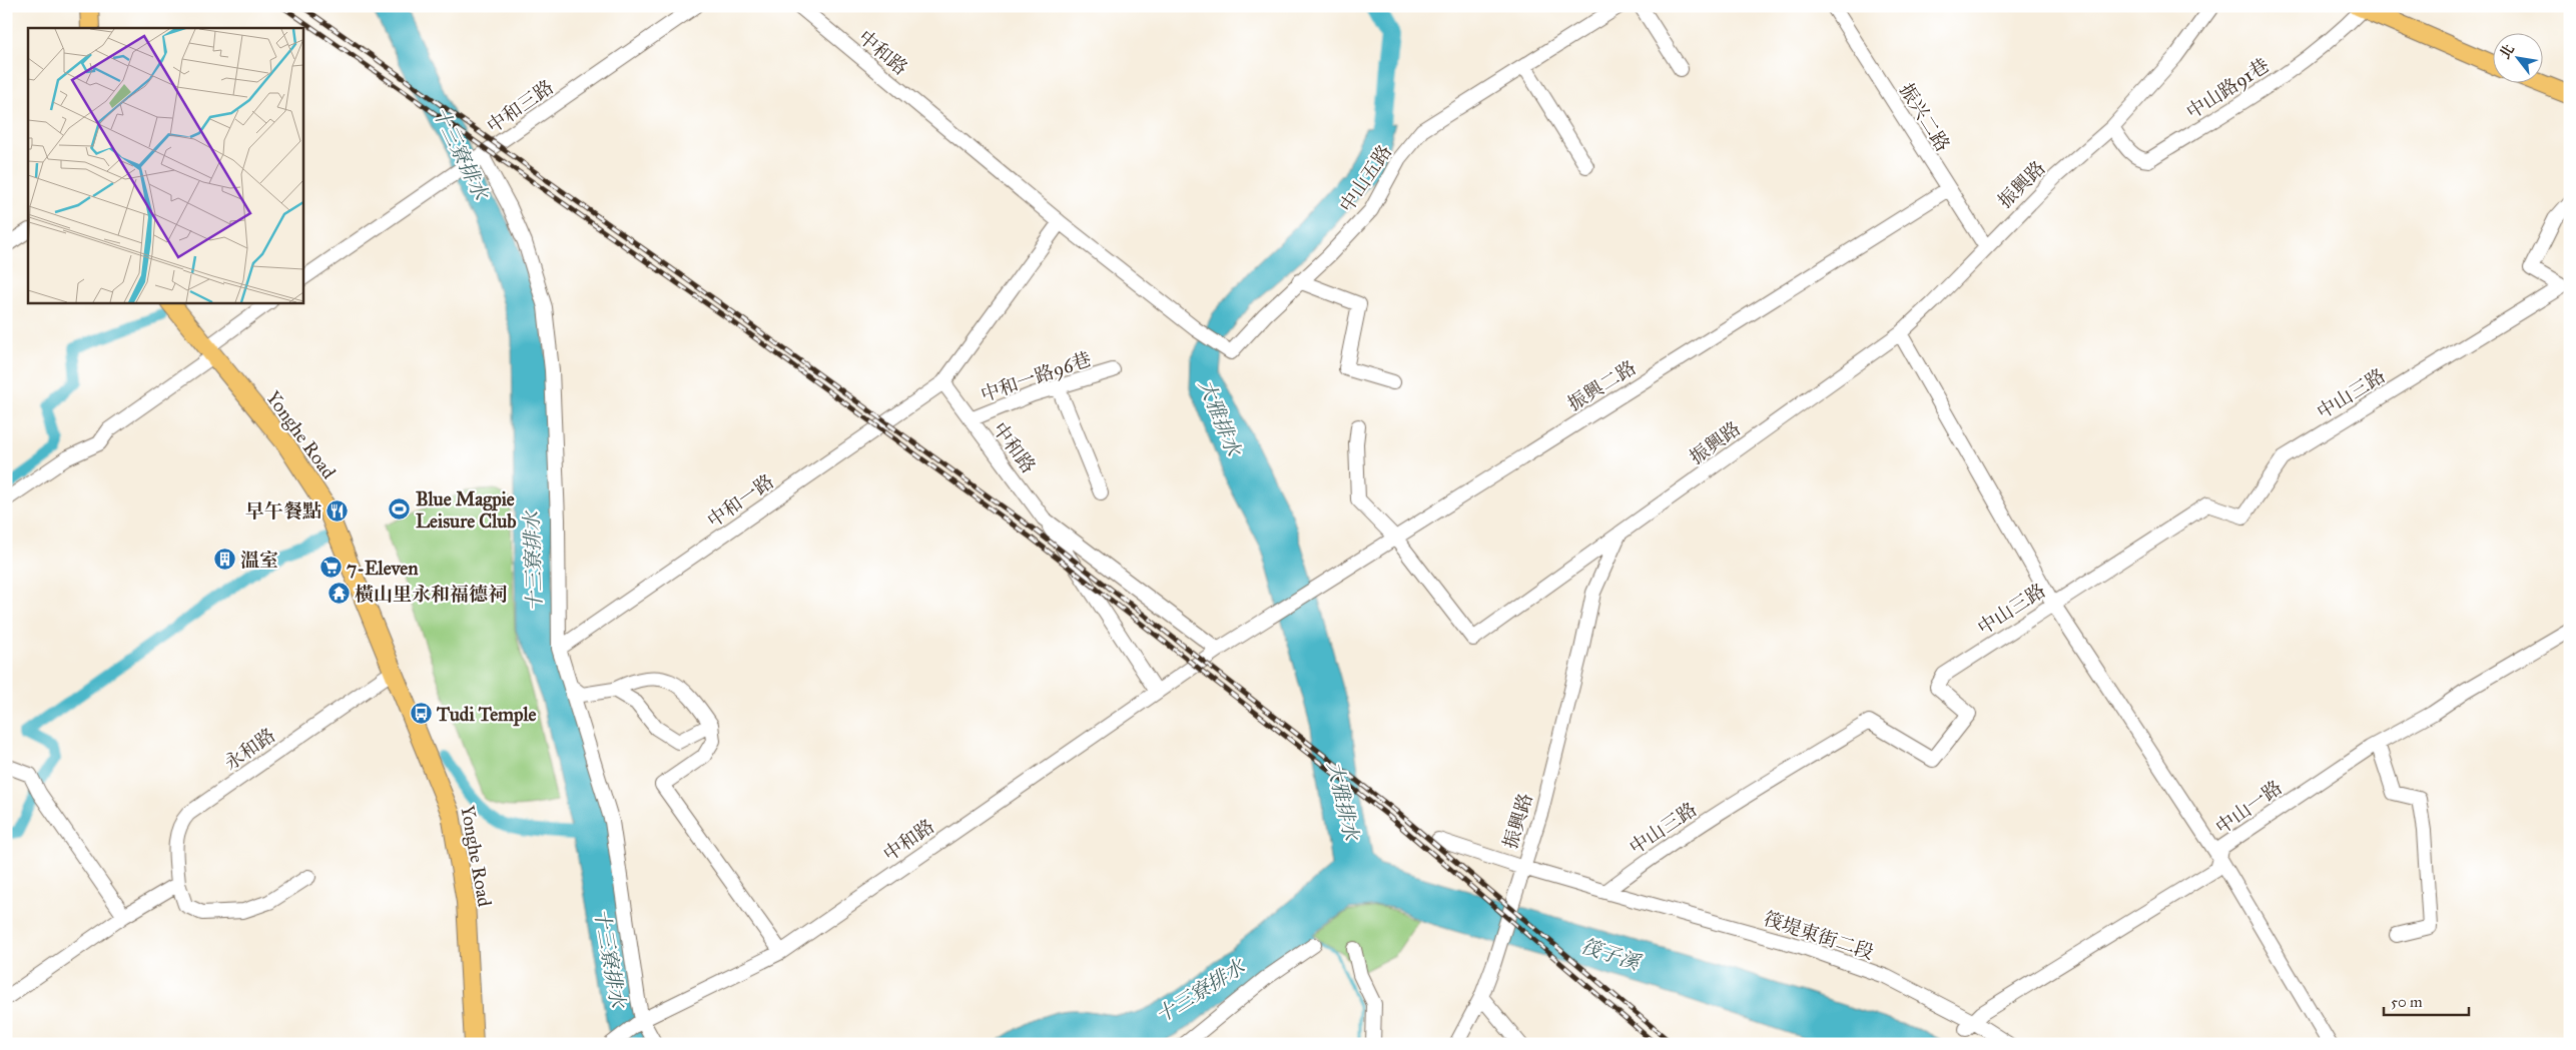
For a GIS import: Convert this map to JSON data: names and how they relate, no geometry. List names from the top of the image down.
{
  "streets": {
    "main road": ["Yonghe Road"],
    "street": [
      "中和路",
      "中山路91巷",
      "中和三路",
      "振兴二路",
      "中山五路",
      "振興路",
      "中和一路96巷",
      "振興二路",
      "中山三路",
      "中和一路",
      "永和路",
      "中山一路",
      "筏堤東街二段"
    ]
  },
  "crossings": [
    ["中和路", "中山五路"],
    ["中和路", "中和一路96巷"],
    ["中和路", "振興二路"],
    ["中和路", "中和一路"],
    ["中山路91巷", "振興路"],
    ["振兴二路", "振興路"],
    ["振兴二路", "振興二路"],
    ["中山三路", "筏堤東街二段"],
    ["Yonghe Road", "永和路"],
    ["中山一路", "筏堤東街二段"]
  ],
  "water": ["十三寮排水", "大雅排水", "筏子溪"],
  "places": {
    "sports": ["Blue Magpie Leisure Club"],
    "restaurant": ["早午餐點"],
    "building": ["溫室"],
    "supermarket": ["7-Eleven"],
    "temple": ["橫山里永和福德祠"],
    "bus stop": ["Tudi Temple"]
  },
  "scale_bar": "50 m",
  "north": "top left"
}
